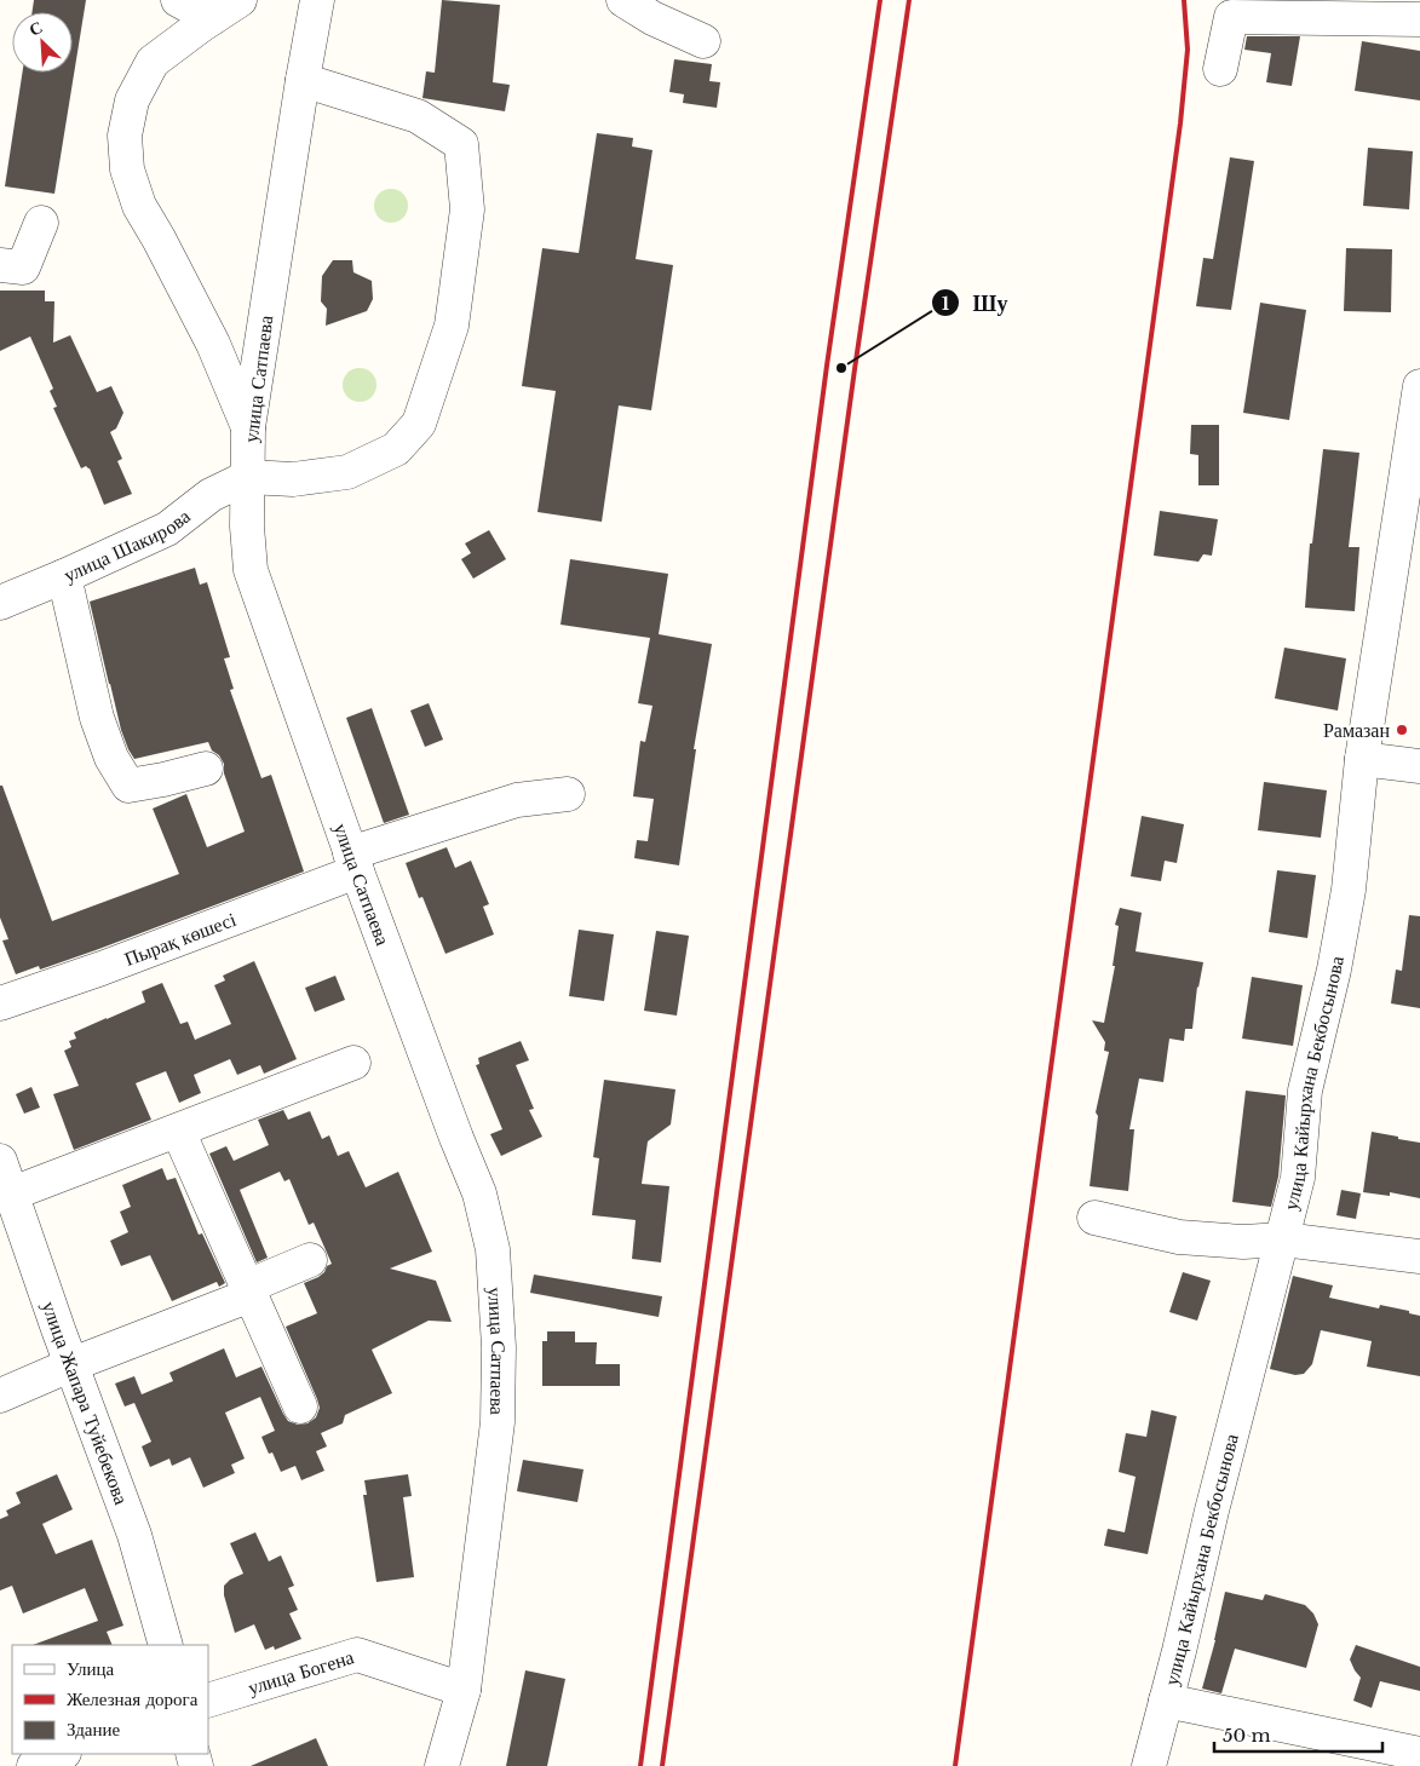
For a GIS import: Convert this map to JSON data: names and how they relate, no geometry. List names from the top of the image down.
{
  "streets": {
    "street": [
      "улица Сатпаева",
      "улица Шакирова",
      "Пырақ көшесі",
      "улица Кайырхана Бекбосынова",
      "улица Жапара Туйебекова",
      "улица Богена"
    ]
  },
  "crossings": [
    ["улица Сатпаева", "улица Шакирова"],
    ["улица Сатпаева", "Пырақ көшесі"],
    ["улица Сатпаева", "улица Богена"]
  ],
  "places": ["Шу", "Рамазан"],
  "legend": ["Улица", "Железная дорога", "Здание"],
  "scale_bar": "50 m",
  "north": "top left"
}
